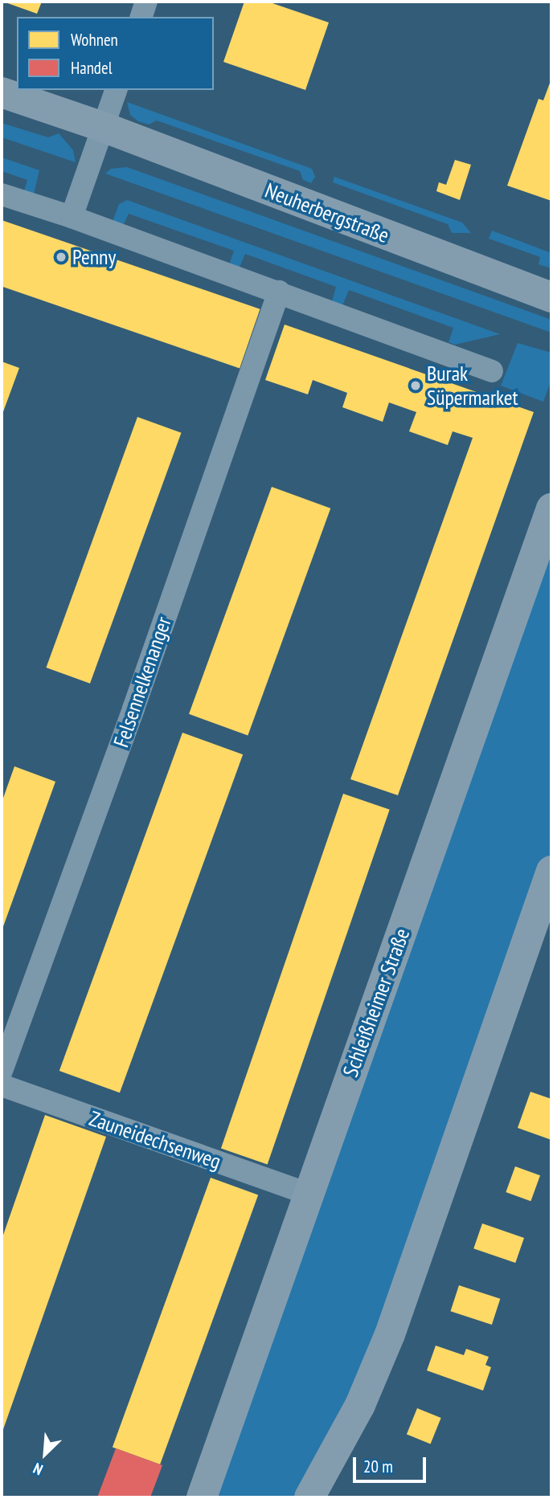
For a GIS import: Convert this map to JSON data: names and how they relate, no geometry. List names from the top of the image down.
{
  "streets": {
    "main road": ["Neuherbergstraße", "Schleißheimer Straße"],
    "street": ["Felsennelkenanger", "Zauneidechsenweg"]
  },
  "crossings": [
    ["Schleißheimer Straße", "Zauneidechsenweg"]
  ],
  "places": ["Penny", "Burak Süpermarket"],
  "legend": ["Wohnen", "Handel"],
  "scale_bar": "20 m",
  "north": "bottom left"
}
